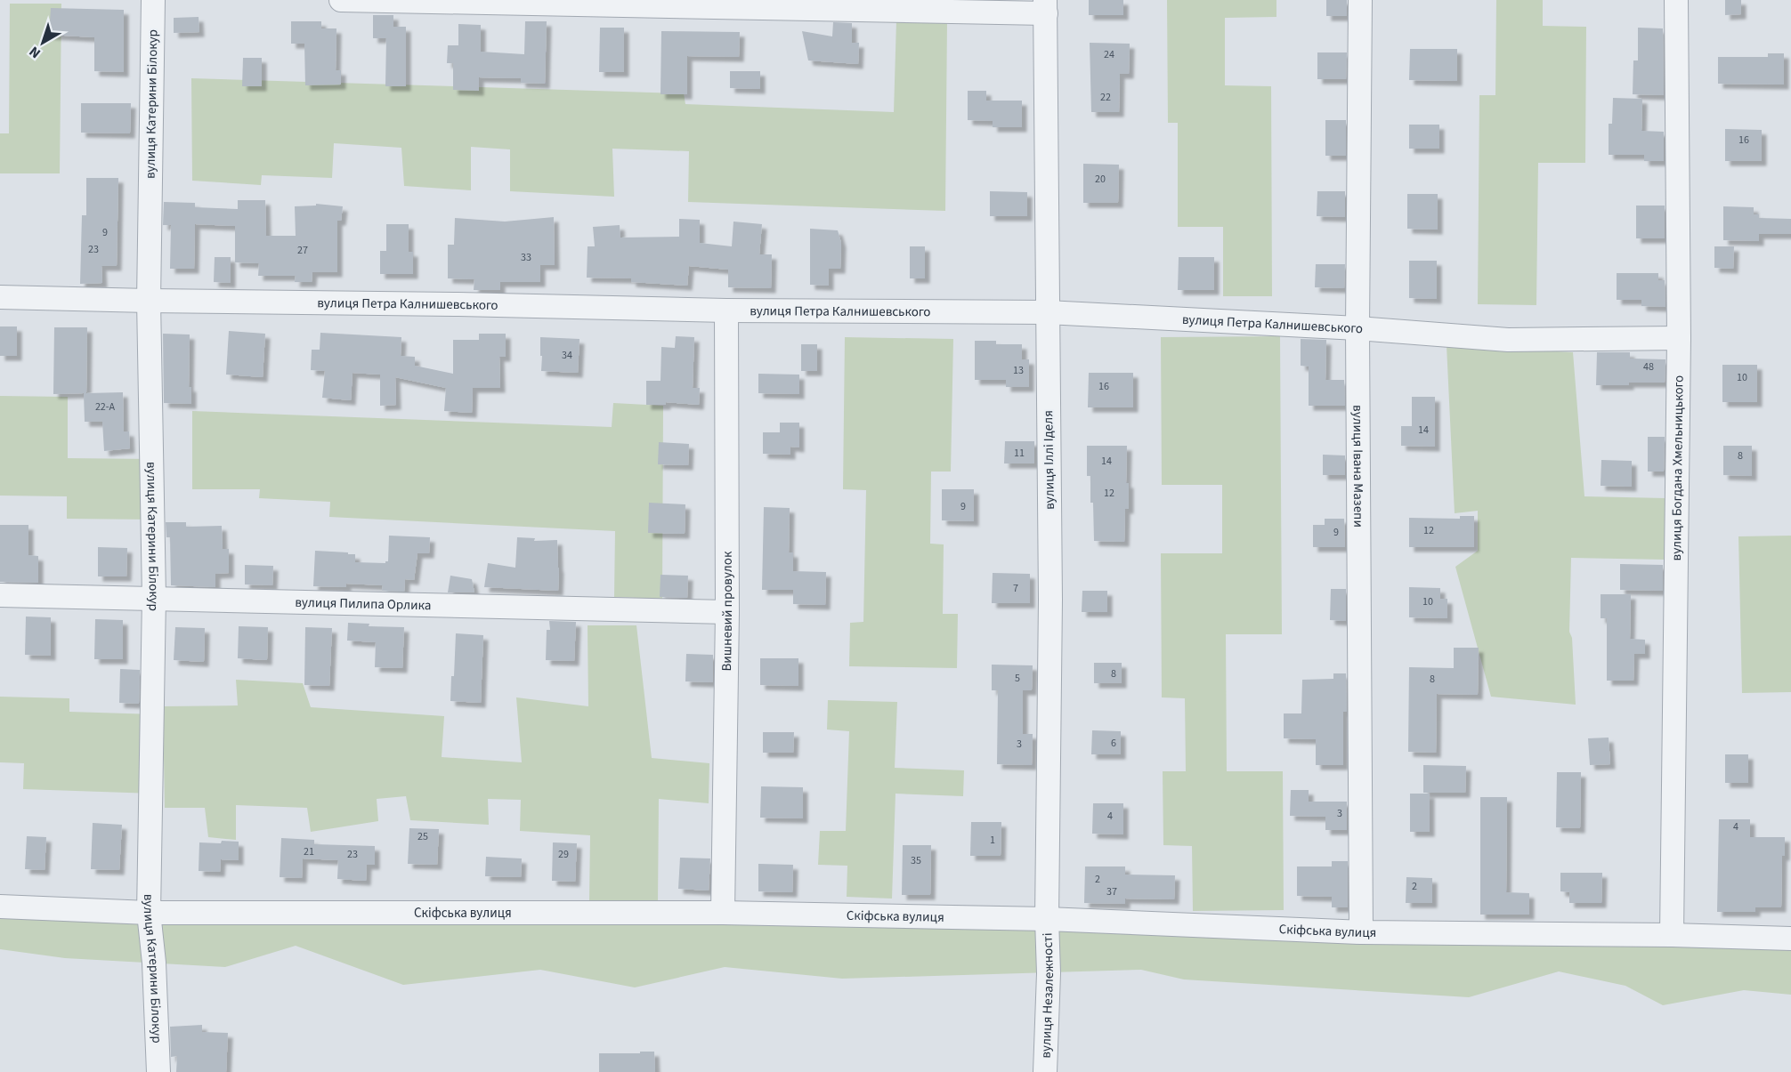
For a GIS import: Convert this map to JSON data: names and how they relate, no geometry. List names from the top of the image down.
{
  "streets": {
    "street": [
      "вулиця Катерини Білокур",
      "вулиця Петра Калнишевського",
      "вулиця Іллі Іделя",
      "вулиця Івана Мазепи",
      "вулиця Богдана Хмельницького",
      "вулиця Пилипа Орлика",
      "Вишневий провулок",
      "Скіфська вулиця",
      "вулиця Незалежності"
    ]
  },
  "crossings": [
    ["вулиця Катерини Білокур", "вулиця Петра Калнишевського"],
    ["вулиця Катерини Білокур", "вулиця Пилипа Орлика"],
    ["вулиця Катерини Білокур", "Скіфська вулиця"],
    ["вулиця Петра Калнишевського", "вулиця Іллі Іделя"],
    ["вулиця Петра Калнишевського", "вулиця Івана Мазепи"],
    ["вулиця Петра Калнишевського", "вулиця Богдана Хмельницького"],
    ["вулиця Петра Калнишевського", "Вишневий провулок"],
    ["вулиця Іллі Іделя", "Скіфська вулиця"],
    ["вулиця Іллі Іделя", "вулиця Незалежності"],
    ["вулиця Івана Мазепи", "Скіфська вулиця"],
    ["вулиця Богдана Хмельницького", "Скіфська вулиця"],
    ["вулиця Пилипа Орлика", "Вишневий провулок"],
    ["Вишневий провулок", "Скіфська вулиця"],
    ["Скіфська вулиця", "вулиця Незалежності"]
  ],
  "house_numbers": [
    "24",
    "22",
    "16",
    "20",
    "9",
    "23",
    "27",
    "33",
    "34",
    "48",
    "13",
    "10",
    "16",
    "22-А",
    "14",
    "11",
    "8",
    "14",
    "12",
    "9",
    "12",
    "9",
    "7",
    "10",
    "8",
    "5",
    "8",
    "6",
    "3",
    "3",
    "4",
    "4",
    "25",
    "1",
    "21",
    "23",
    "29",
    "35",
    "2",
    "2",
    "37"
  ],
  "north": "bottom left"
}
